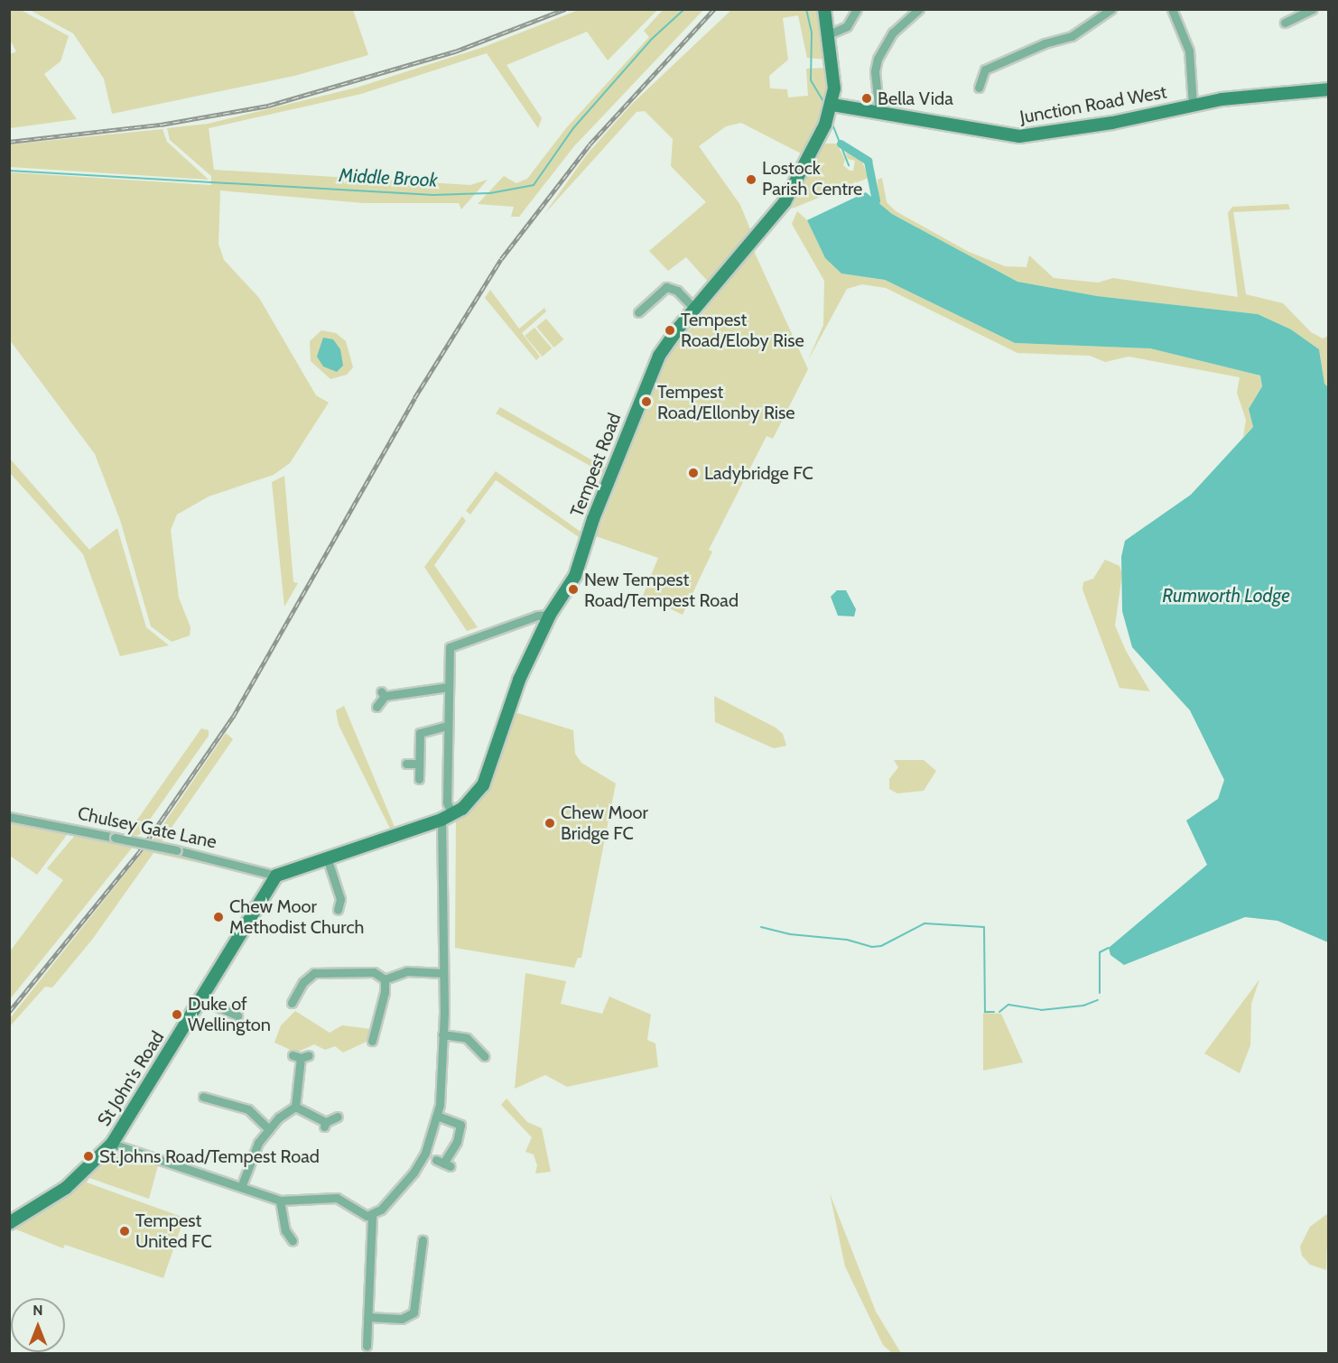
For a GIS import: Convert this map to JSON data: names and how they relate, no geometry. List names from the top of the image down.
{
  "streets": {
    "street": [
      "Junction Road West",
      "Tempest Road",
      "Chulsey Gate Lane",
      "St John's Road"
    ]
  },
  "crossings": [
    ["Junction Road West", "Tempest Road"],
    ["Chulsey Gate Lane", "St John's Road"]
  ],
  "water": ["Middle Brook", "Rumworth Lodge"],
  "places": [
    "Bella Vida",
    "Lostock Parish Centre",
    "Tempest Road/Eloby Rise",
    "Tempest Road/Ellonby Rise",
    "Ladybridge FC",
    "New Tempest Road/Tempest Road",
    "Chew Moor Bridge FC",
    "Chew Moor Methodist Church",
    "Duke of Wellington",
    "St.Johns Road/Tempest Road",
    "Tempest United FC"
  ],
  "north": "top"
}
